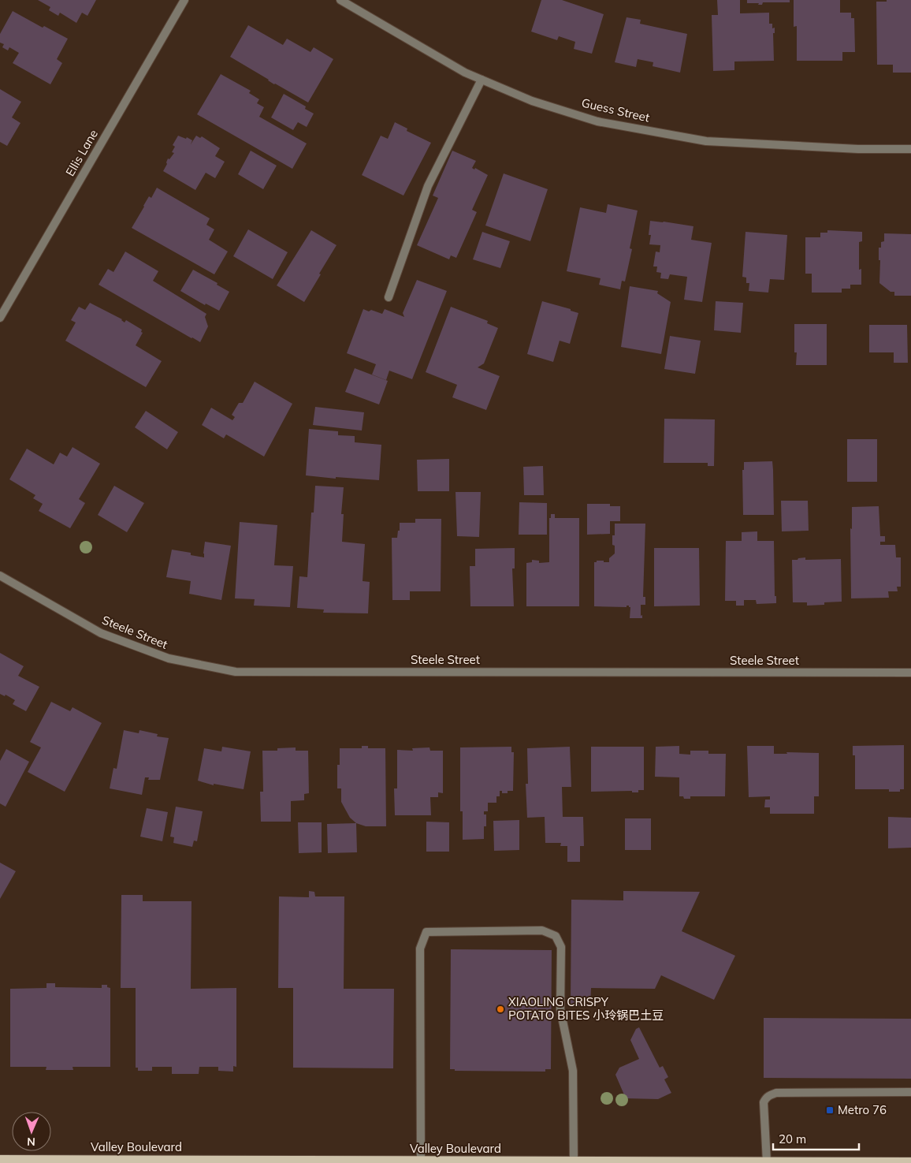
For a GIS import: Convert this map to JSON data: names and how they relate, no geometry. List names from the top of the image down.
{
  "streets": {
    "main road": ["Valley Boulevard"],
    "street": ["Guess Street", "Ellis Lane", "Steele Street"]
  },
  "places": {
    "other": ["XIAOLING CRISPY POTATO BITES 小玲锅巴土豆"],
    "transit": ["Metro 76"]
  },
  "scale_bar": "20 m",
  "north": "bottom"
}
